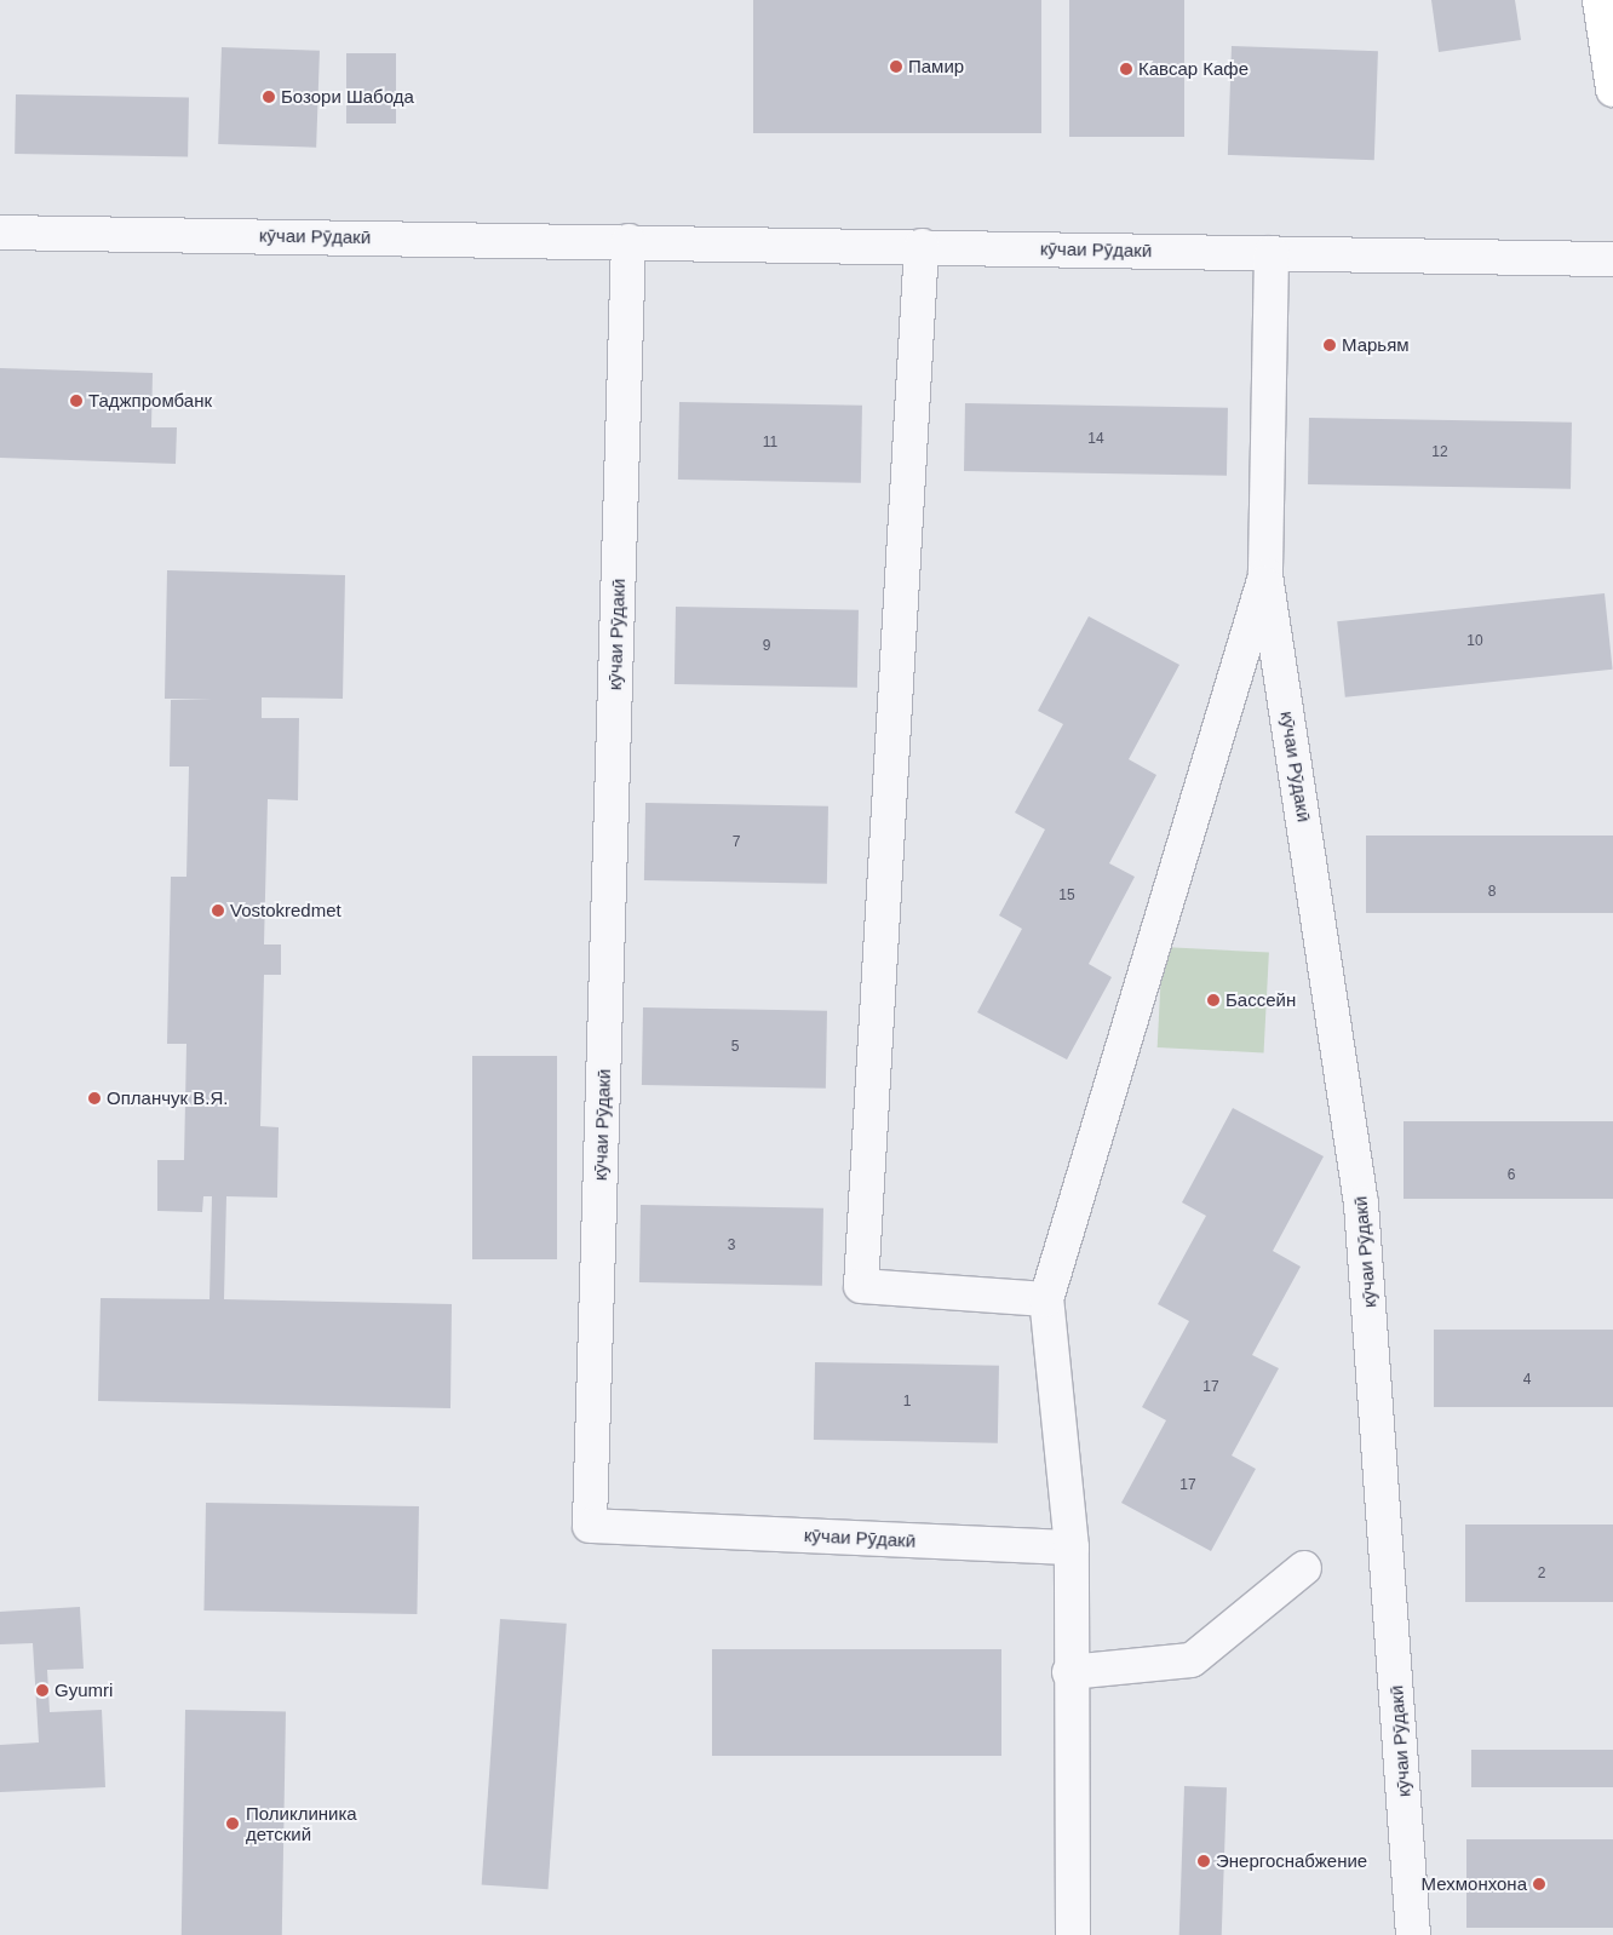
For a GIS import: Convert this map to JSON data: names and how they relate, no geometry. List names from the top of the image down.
{
  "streets": {
    "street": ["кӯчаи Рӯдакӣ"]
  },
  "places": [
    "Памир",
    "Кавсар Кафе",
    "Бозори Шабода",
    "Марьям",
    "Таджпромбанк",
    "Vostokredmet",
    "Бассейн",
    "Опланчук В.Я.",
    "Gyumri",
    "Поликлиника детский",
    "Энергоснабжение",
    "Мехмонхона"
  ],
  "house_numbers": [
    "14",
    "11",
    "12",
    "10",
    "9",
    "7",
    "8",
    "15",
    "5",
    "6",
    "3",
    "4",
    "17",
    "1",
    "17",
    "2"
  ]
}
